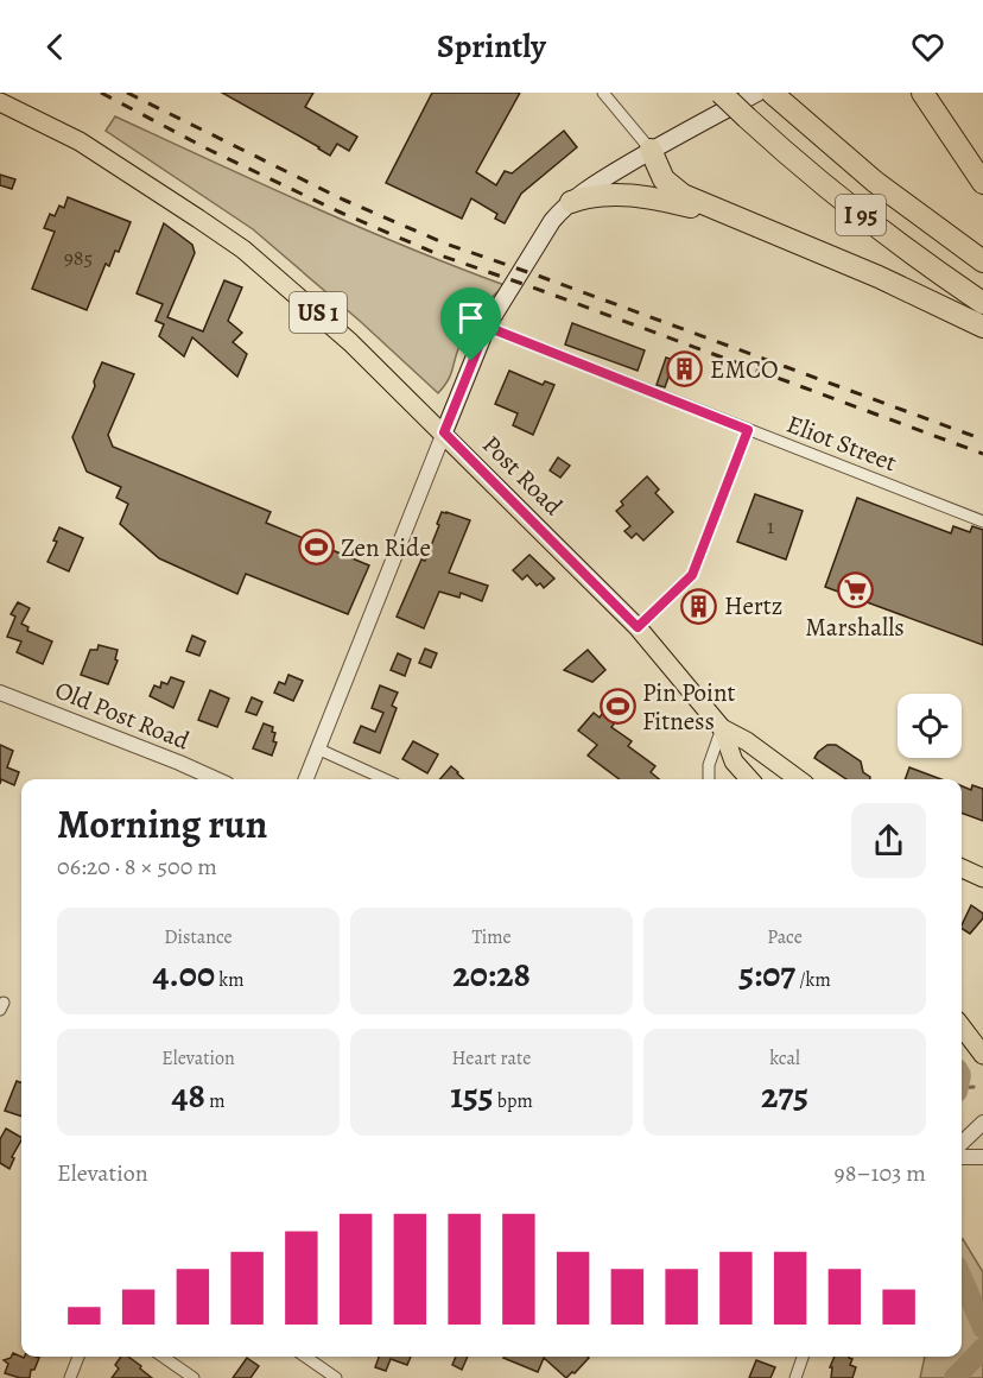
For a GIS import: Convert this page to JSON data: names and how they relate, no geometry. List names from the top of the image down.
{
  "streets": {
    "highway": ["I 95"],
    "main road": ["US 1", "Post Road"],
    "street": ["Eliot Street", "Old Post Road"]
  },
  "crossings": [
    ["US 1", "Post Road"]
  ],
  "places": {
    "building": ["EMCO", "Hertz"],
    "sports": ["Zen Ride", "Pin Point Fitness"],
    "supermarket": ["Marshalls"]
  },
  "house_numbers": ["985", "1"],
  "page": {
    "header": "Sprintly",
    "heading": ["Morning run", "06:20 · 8 × 500 m"],
    "stats": [
      ["Distance", "4.00 km"],
      ["Time", "20:28"],
      ["Pace", "5:07 /km"],
      ["Elevation", "48 m"],
      ["Heart rate", "155 bpm"],
      ["kcal", "275"]
    ],
    "chart": ["Elevation", "98–103 m"]
  }
}
